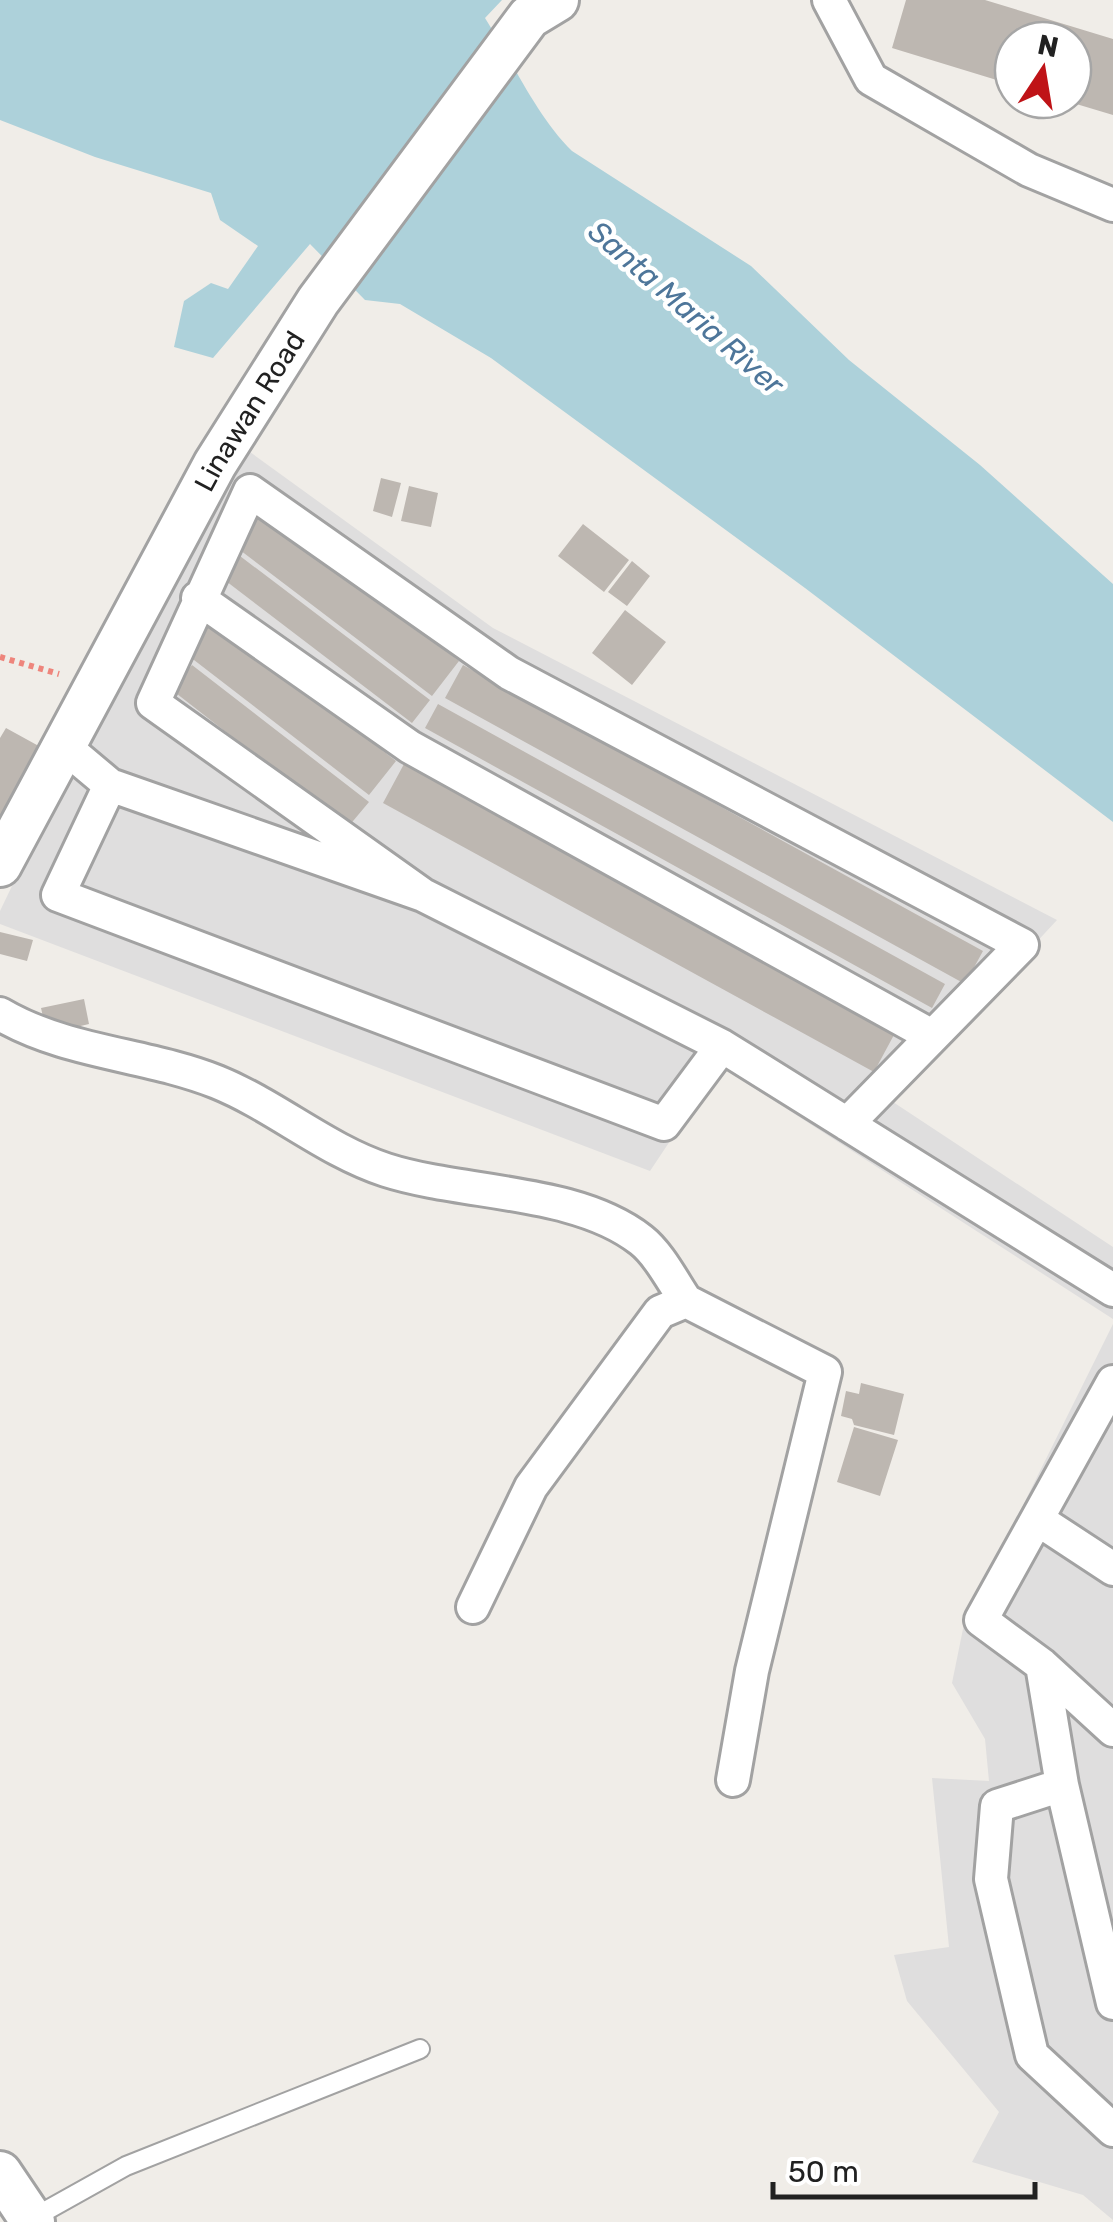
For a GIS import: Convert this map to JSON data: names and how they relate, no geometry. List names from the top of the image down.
{
  "streets": {
    "street": ["Linawan Road"]
  },
  "water": ["Santa Maria River"],
  "scale_bar": "50 m",
  "north": "top"
}
